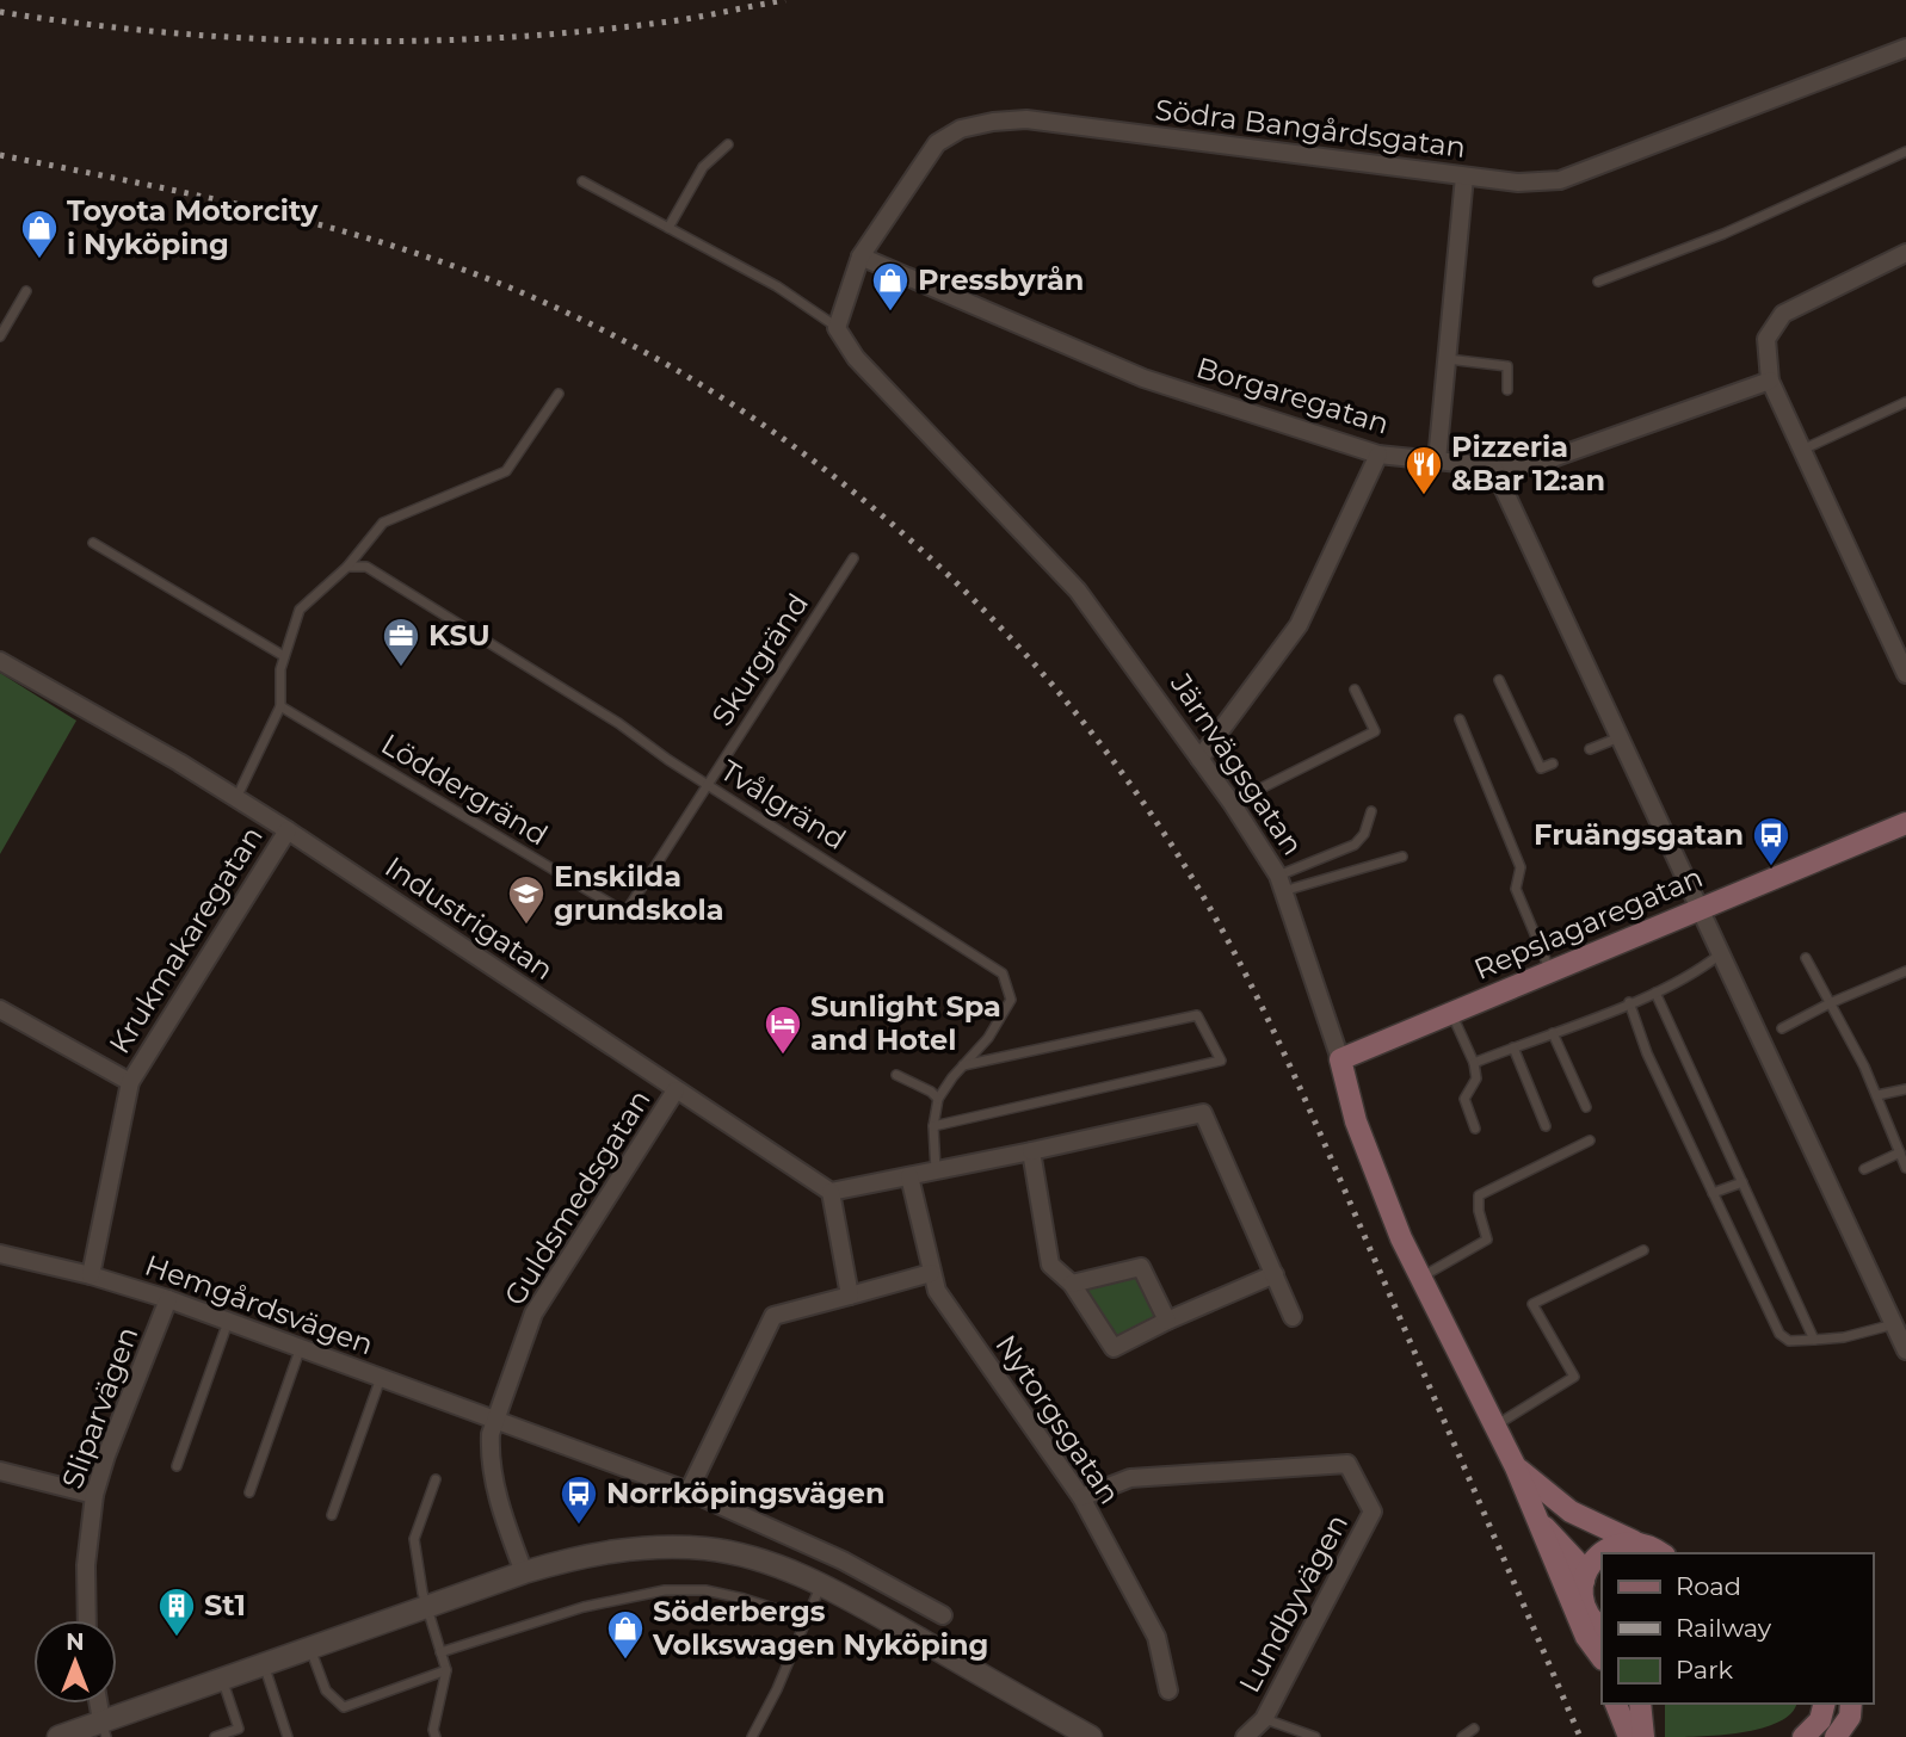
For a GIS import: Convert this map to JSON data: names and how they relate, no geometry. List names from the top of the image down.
{
  "streets": {
    "main road": ["Järnvägsgatan", "Repslagaregatan"],
    "street": [
      "Södra Bangårdsgatan",
      "Borgaregatan",
      "Industrigatan",
      "Krukmakaregatan",
      "Guldsmedsgatan",
      "Hemgårdsvägen",
      "Sliparvägen",
      "Nytorgsgatan",
      "Lundbyvägen"
    ],
    "lane": ["Skurgränd", "Löddergränd", "Tvålgränd"]
  },
  "crossings": [
    ["Södra Bangårdsgatan", "Borgaregatan"],
    ["Södra Bangårdsgatan", "Järnvägsgatan"],
    ["Skurgränd", "Löddergränd"],
    ["Skurgränd", "Tvålgränd"],
    ["Järnvägsgatan", "Repslagaregatan"],
    ["Industrigatan", "Krukmakaregatan"],
    ["Industrigatan", "Guldsmedsgatan"],
    ["Krukmakaregatan", "Hemgårdsvägen"],
    ["Guldsmedsgatan", "Hemgårdsvägen"],
    ["Hemgårdsvägen", "Sliparvägen"],
    ["Nytorgsgatan", "Lundbyvägen"]
  ],
  "places": {
    "shop": ["Toyota Motorcity i Nyköping", "Pressbyrån", "Söderbergs Volkswagen Nyköping"],
    "restaurant": ["Pizzeria &Bar 12:an"],
    "office": ["KSU"],
    "bus stop": ["Fruängsgatan", "Norrköpingsvägen"],
    "school or university": ["Enskilda grundskola"],
    "hotel": ["Sunlight Spa and Hotel"],
    "building": ["St1"]
  },
  "legend": ["Road", "Railway", "Park"],
  "north": "top"
}
